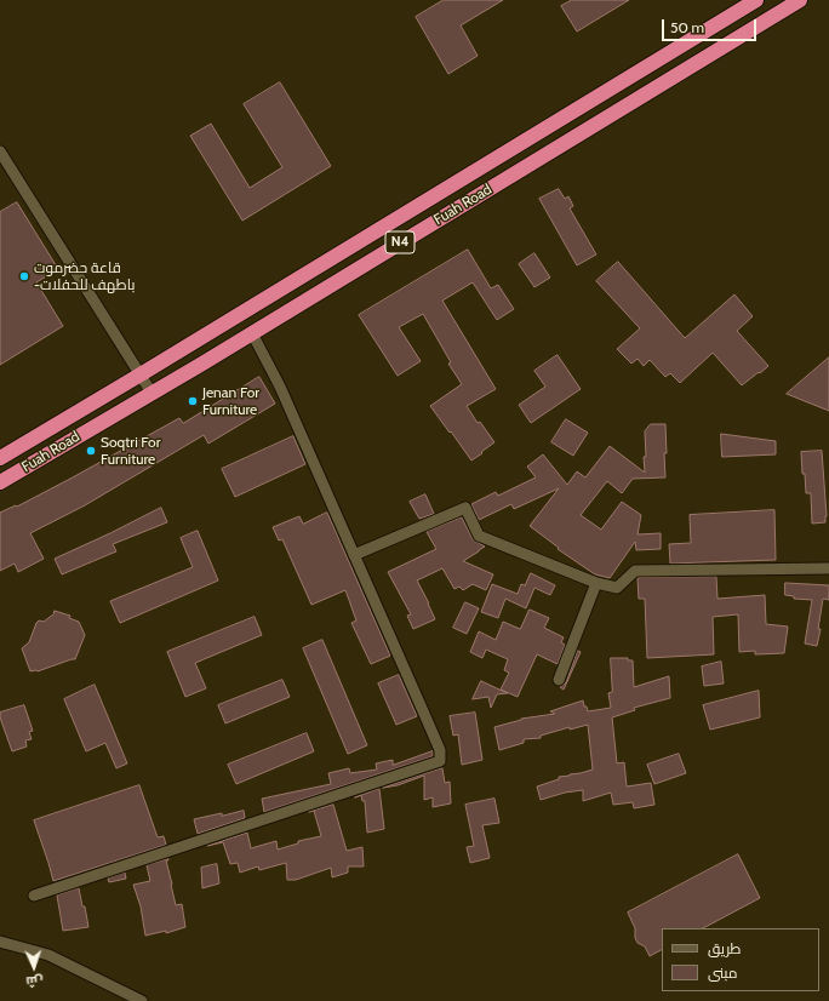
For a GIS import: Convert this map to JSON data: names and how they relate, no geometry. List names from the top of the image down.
{
  "streets": {
    "highway": ["Fuah Road", "N4"]
  },
  "places": ["قاعة حضرموت -باطهف للحفلات", "Jenan For Furniture", "Soqtri For Furniture"],
  "legend": ["طريق", "مبنى"],
  "scale_bar": "50 m",
  "north": "bottom"
}
